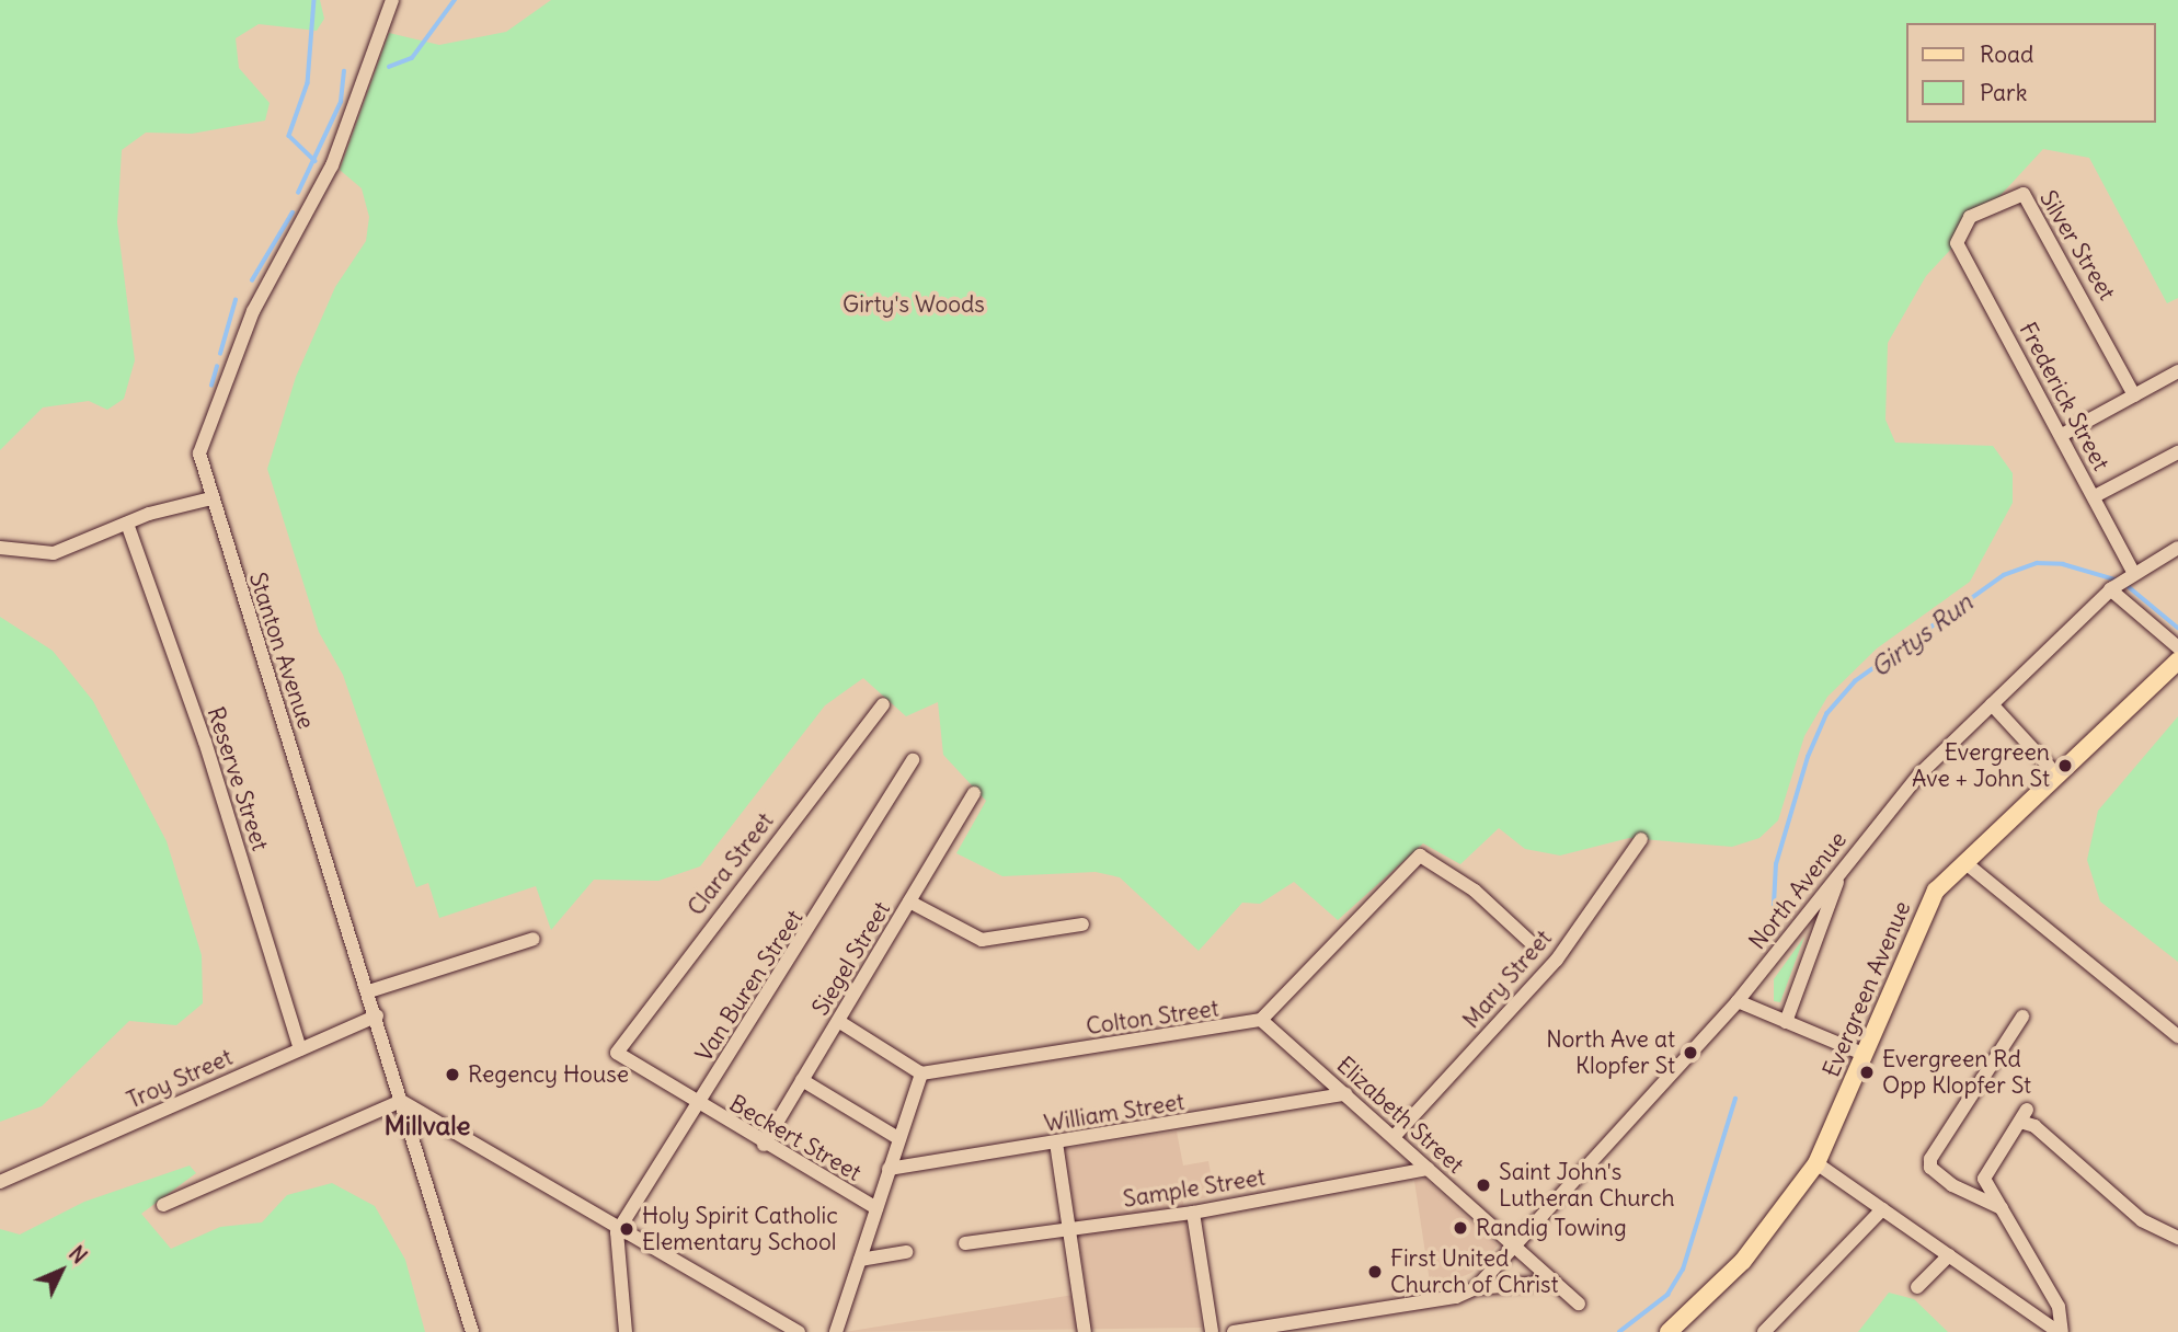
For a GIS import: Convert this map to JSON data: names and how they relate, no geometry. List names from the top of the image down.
{
  "streets": {
    "main road": ["Evergreen Avenue"],
    "street": [
      "Silver Street",
      "Frederick Street",
      "Stanton Avenue",
      "Reserve Street",
      "Clara Street",
      "North Avenue",
      "Siegel Street",
      "Mary Street",
      "Van Buren Street",
      "Colton Street",
      "Troy Street",
      "William Street",
      "Elizabeth Street",
      "Beckert Street",
      "Sample Street"
    ]
  },
  "crossings": [
    ["Silver Street", "Frederick Street"],
    ["Frederick Street", "North Avenue"],
    ["Stanton Avenue", "Troy Street"],
    ["Reserve Street", "Troy Street"],
    ["Clara Street", "Beckert Street"],
    ["North Avenue", "Elizabeth Street"],
    ["Siegel Street", "Beckert Street"],
    ["Mary Street", "Elizabeth Street"],
    ["Van Buren Street", "Beckert Street"],
    ["Colton Street", "Elizabeth Street"],
    ["William Street", "Elizabeth Street"],
    ["Elizabeth Street", "Sample Street"]
  ],
  "districts": ["Millvale"],
  "water": ["Girtys Run"],
  "parks": ["Girty's Woods"],
  "places": [
    "Evergreen Ave + John St",
    "North Ave at Klopfer St",
    "Evergreen Rd Opp Klopfer St",
    "Regency House",
    "Saint John's Lutheran Church",
    "Randig Towing",
    "Holy Spirit Catholic Elementary School",
    "First United Church of Christ"
  ],
  "legend": ["Road", "Park"],
  "north": "top right"
}
